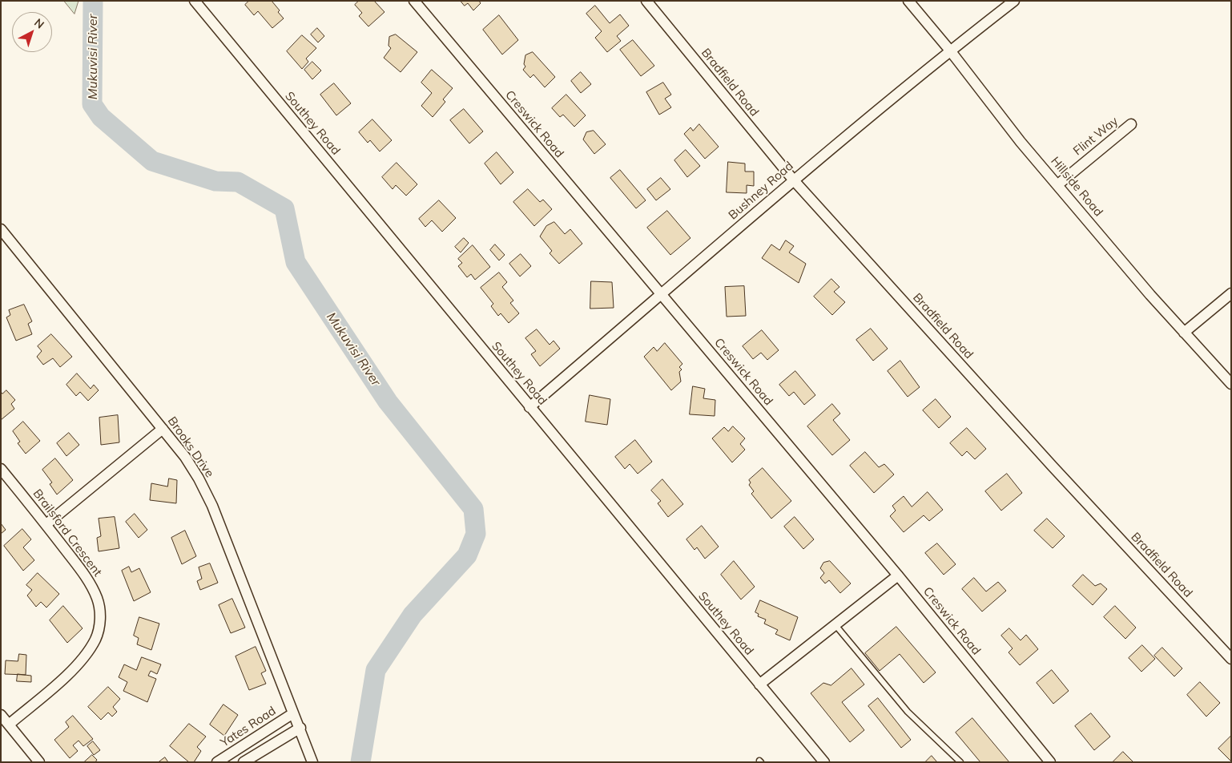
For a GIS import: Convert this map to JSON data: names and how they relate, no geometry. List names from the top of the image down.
{
  "streets": {
    "street": [
      "Bradfield Road",
      "Southey Road",
      "Creswick Road",
      "Flint Way",
      "Hillside Road",
      "Bushney Road",
      "Brooks Drive",
      "Brailsford Crescent",
      "Yates Road"
    ]
  },
  "crossings": [
    ["Bradfield Road", "Bushney Road"],
    ["Southey Road", "Bushney Road"],
    ["Creswick Road", "Bushney Road"],
    ["Flint Way", "Hillside Road"],
    ["Hillside Road", "Bushney Road"],
    ["Brooks Drive", "Yates Road"]
  ],
  "water": ["Mukuvisi River"],
  "north": "top right"
}
